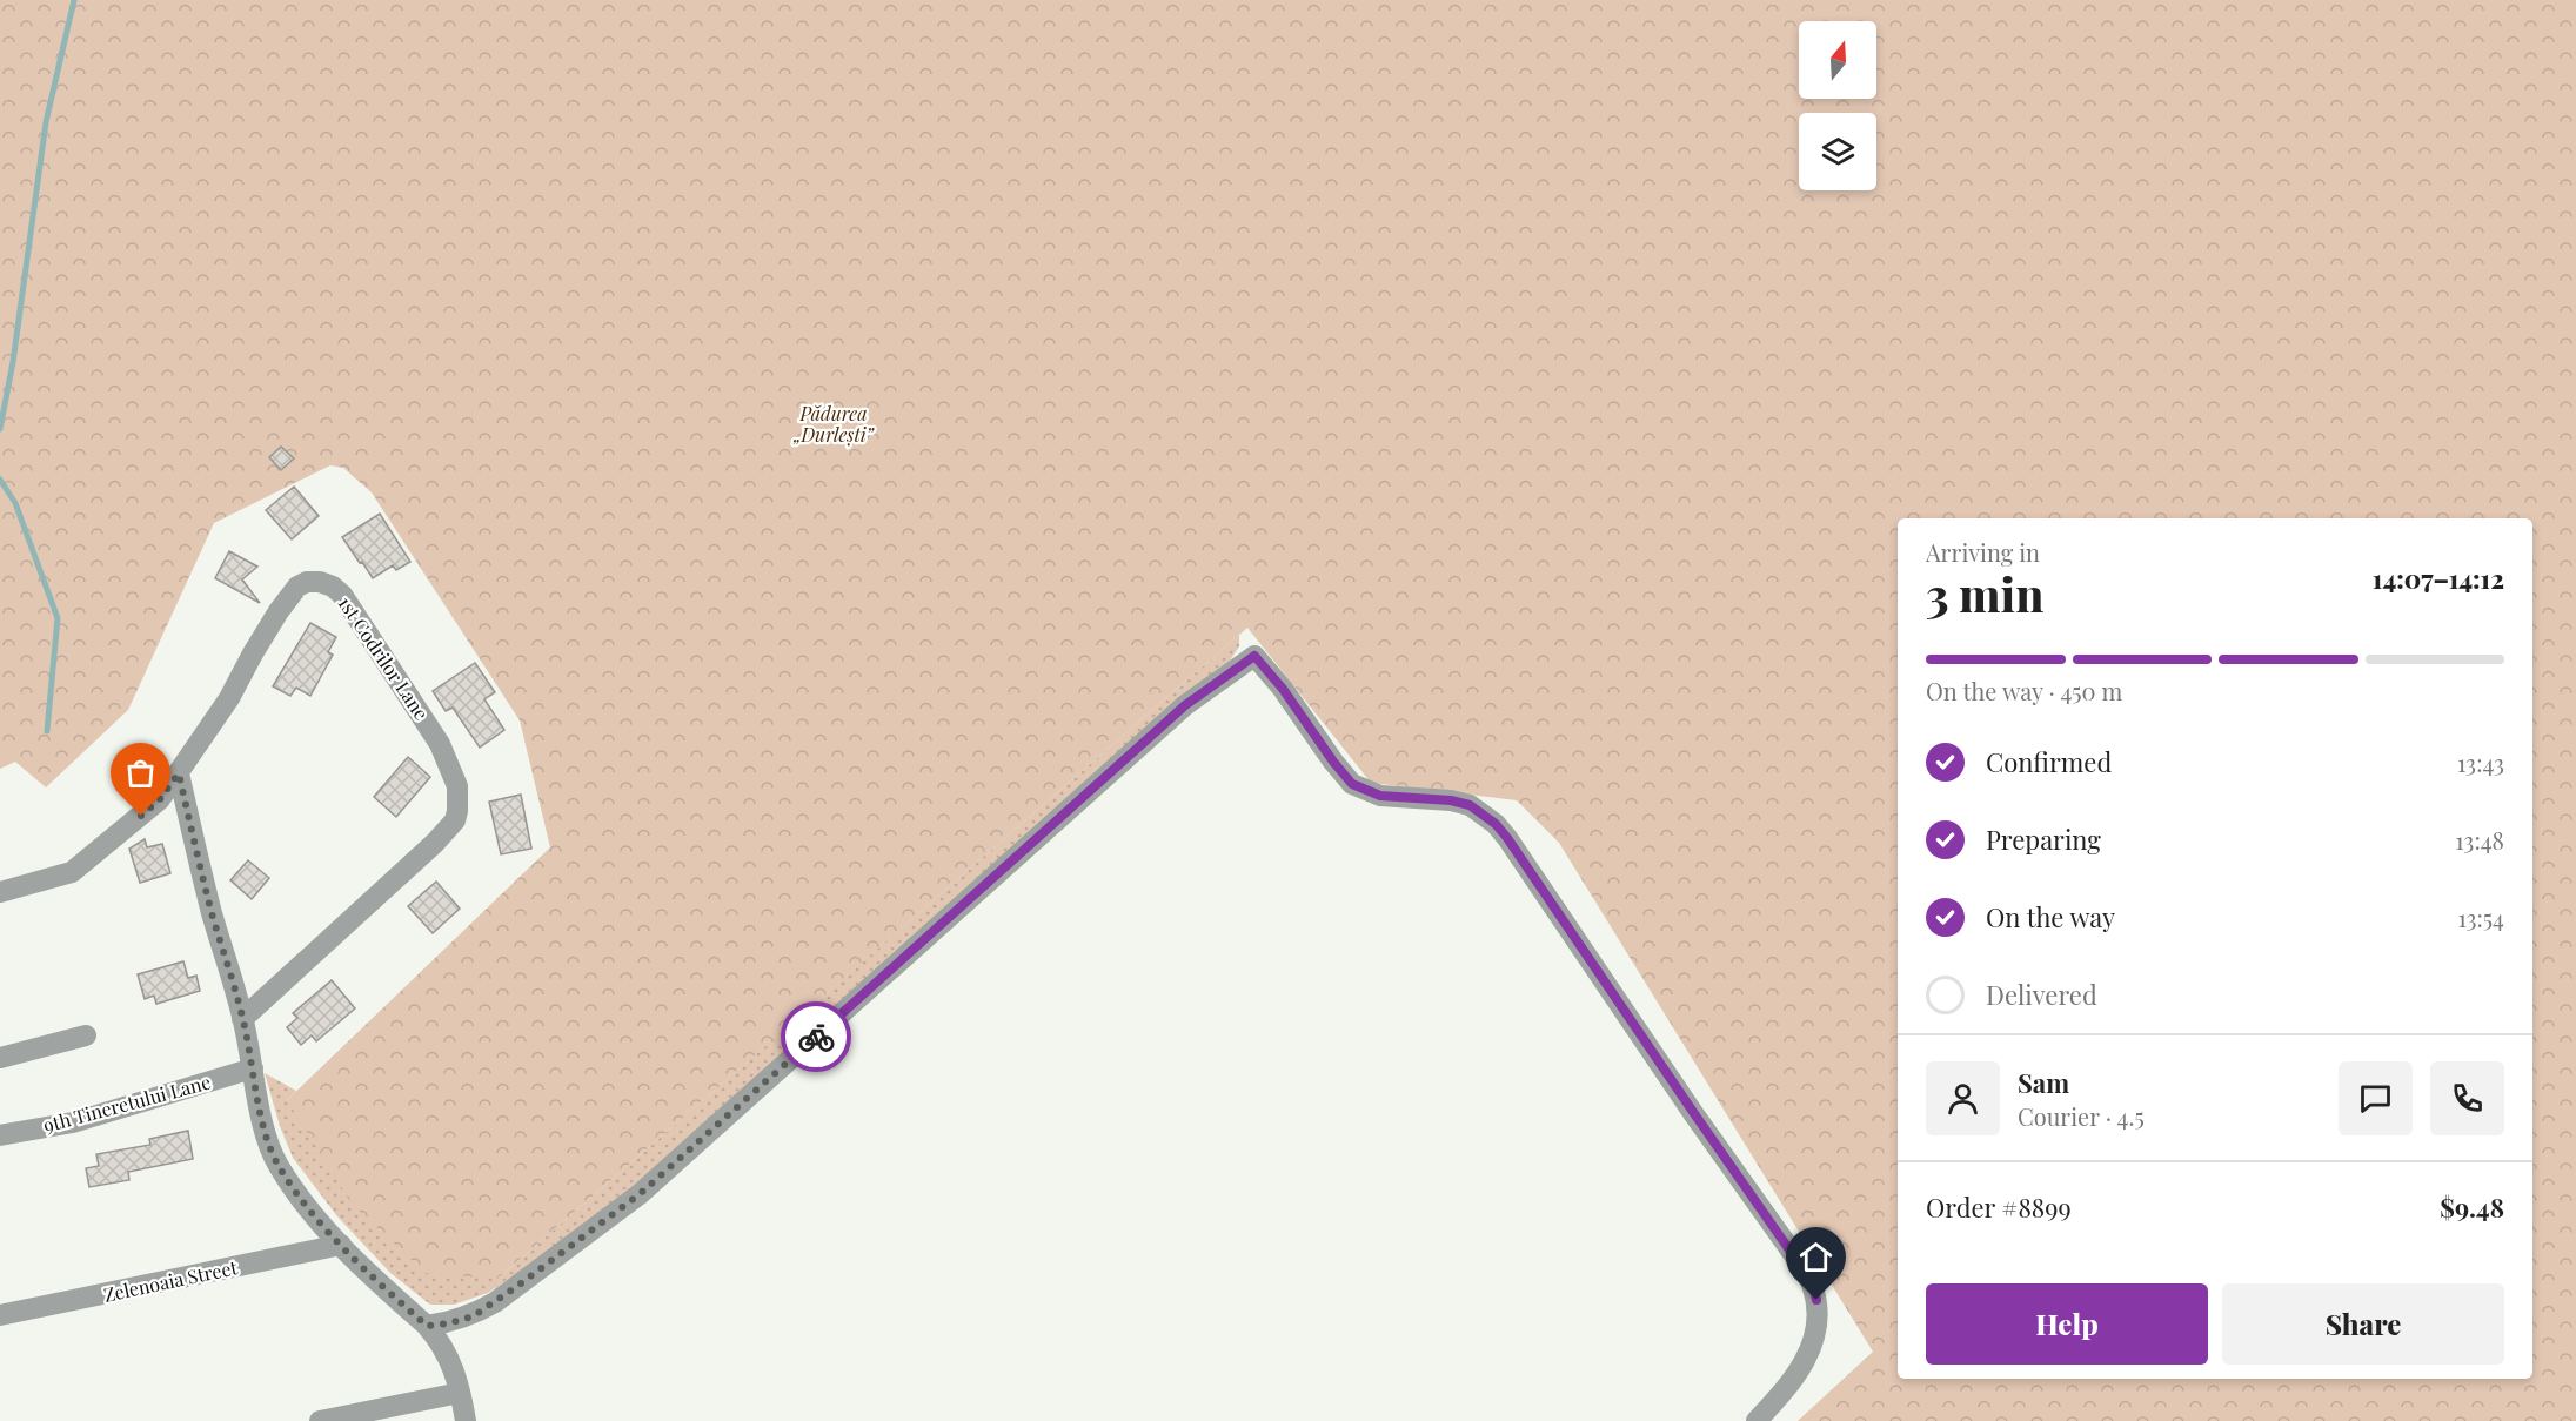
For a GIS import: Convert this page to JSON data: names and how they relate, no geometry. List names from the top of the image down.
{
  "streets": {
    "street": ["1st Codrilor Lane", "9th Tineretului Lane", "Zelenoaia Street"]
  },
  "parks": ["Pădurea „Durlești”"],
  "north": "top",
  "page": {
    "heading": ["3 min", "Arriving in", "14:07–14:12"],
    "panel": [
      "Sam",
      "Courier · 4.5",
      "Order #8899",
      "$9.48"
    ],
    "bar": "On the way · 450 m",
    "list": [
      ["Confirmed", "13:43"],
      ["Preparing", "13:48"],
      ["On the way", "13:54"],
      "Delivered"
    ],
    "buttons": ["Help", "Share"]
  }
}
